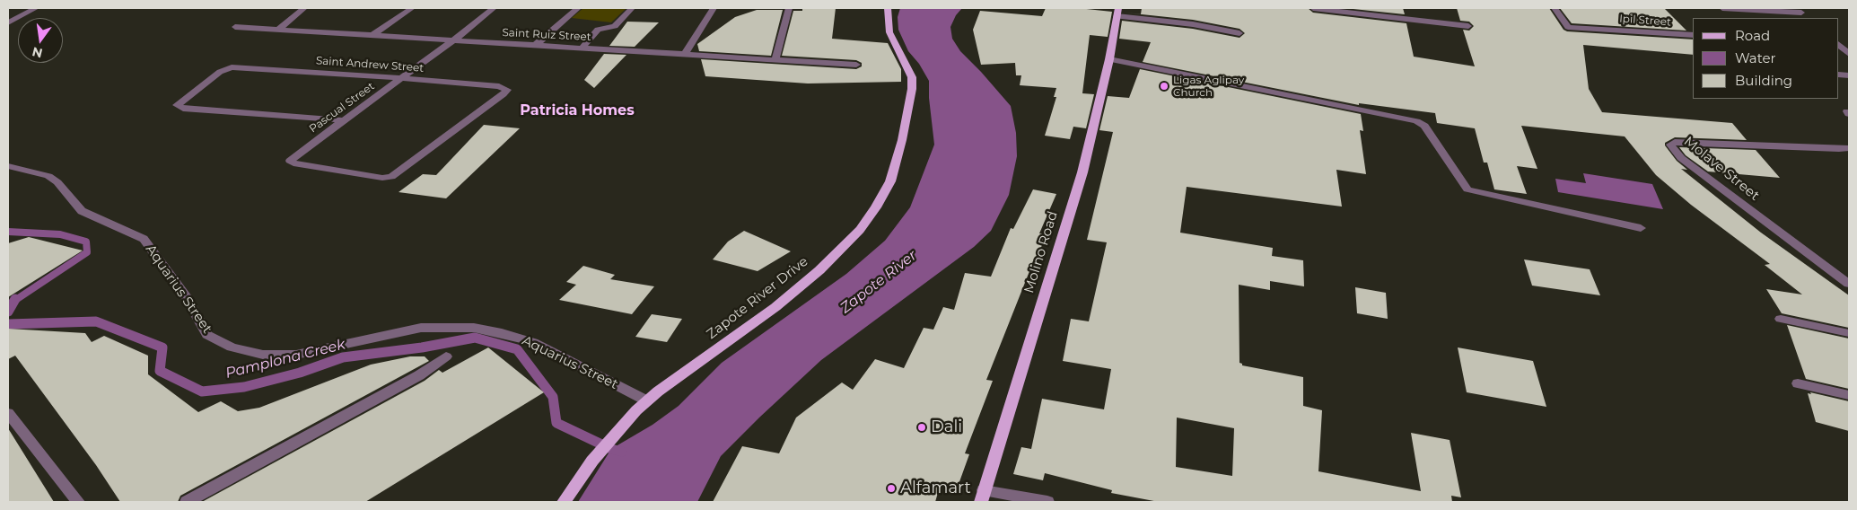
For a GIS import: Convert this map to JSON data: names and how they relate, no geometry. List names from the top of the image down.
{
  "streets": {
    "main road": ["Molino Road", "Zapote River Drive"],
    "street": [
      "Ipil Street",
      "Saint Ruiz Street",
      "Saint Andrew Street",
      "Pascual Street",
      "Molave Street",
      "Aquarius Street"
    ]
  },
  "crossings": [
    ["Saint Ruiz Street", "Pascual Street"],
    ["Saint Andrew Street", "Pascual Street"],
    ["Aquarius Street", "Zapote River Drive"]
  ],
  "districts": ["Patricia Homes"],
  "water": ["Zapote River", "Pamplona Creek"],
  "places": ["Ligas Aglipay Church", "Dali", "Alfamart"],
  "legend": ["Road", "Water", "Building"],
  "north": "bottom"
}
